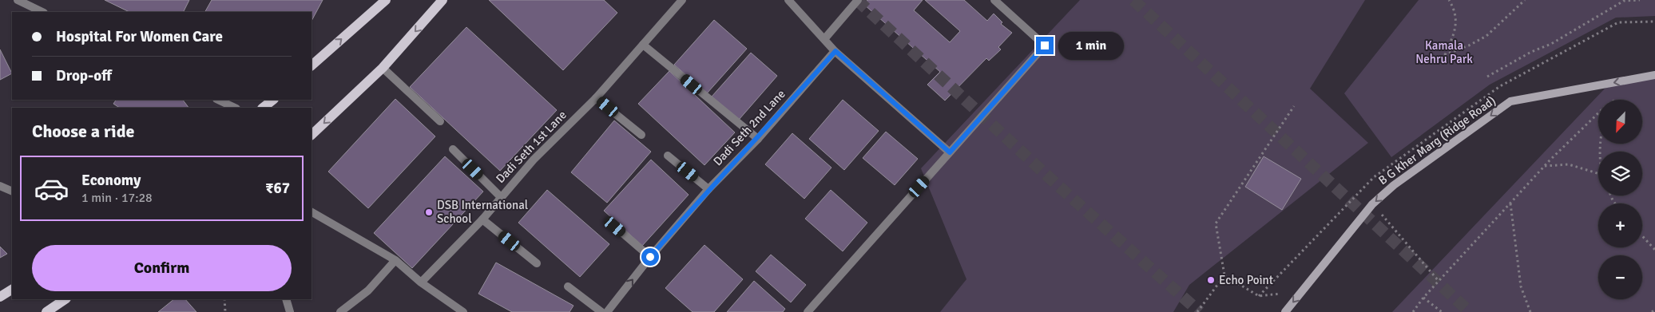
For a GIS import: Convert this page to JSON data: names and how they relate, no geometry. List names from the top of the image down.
{
  "streets": {
    "street": ["Dadi Seth 2nd Lane", "B G Kher Marg (Ridge Road)", "Dadi Seth 1st Lane"]
  },
  "one_way": ["B G Kher Marg (Ridge Road)"],
  "parks": ["Kamala Nehru Park"],
  "places": ["DSB International School", "Echo Point"],
  "north": "bottom left",
  "page": {
    "banner": ["Hospital For Women Care", "Drop-off"],
    "bubble": "1 min",
    "map_buttons": ["+", "−"],
    "heading": "Choose a ride",
    "list": [
      {
        "name": "Economy",
        "note": "1 min · 17:28",
        "value": "₹67"
      }
    ],
    "buttons": "Confirm"
  }
}
